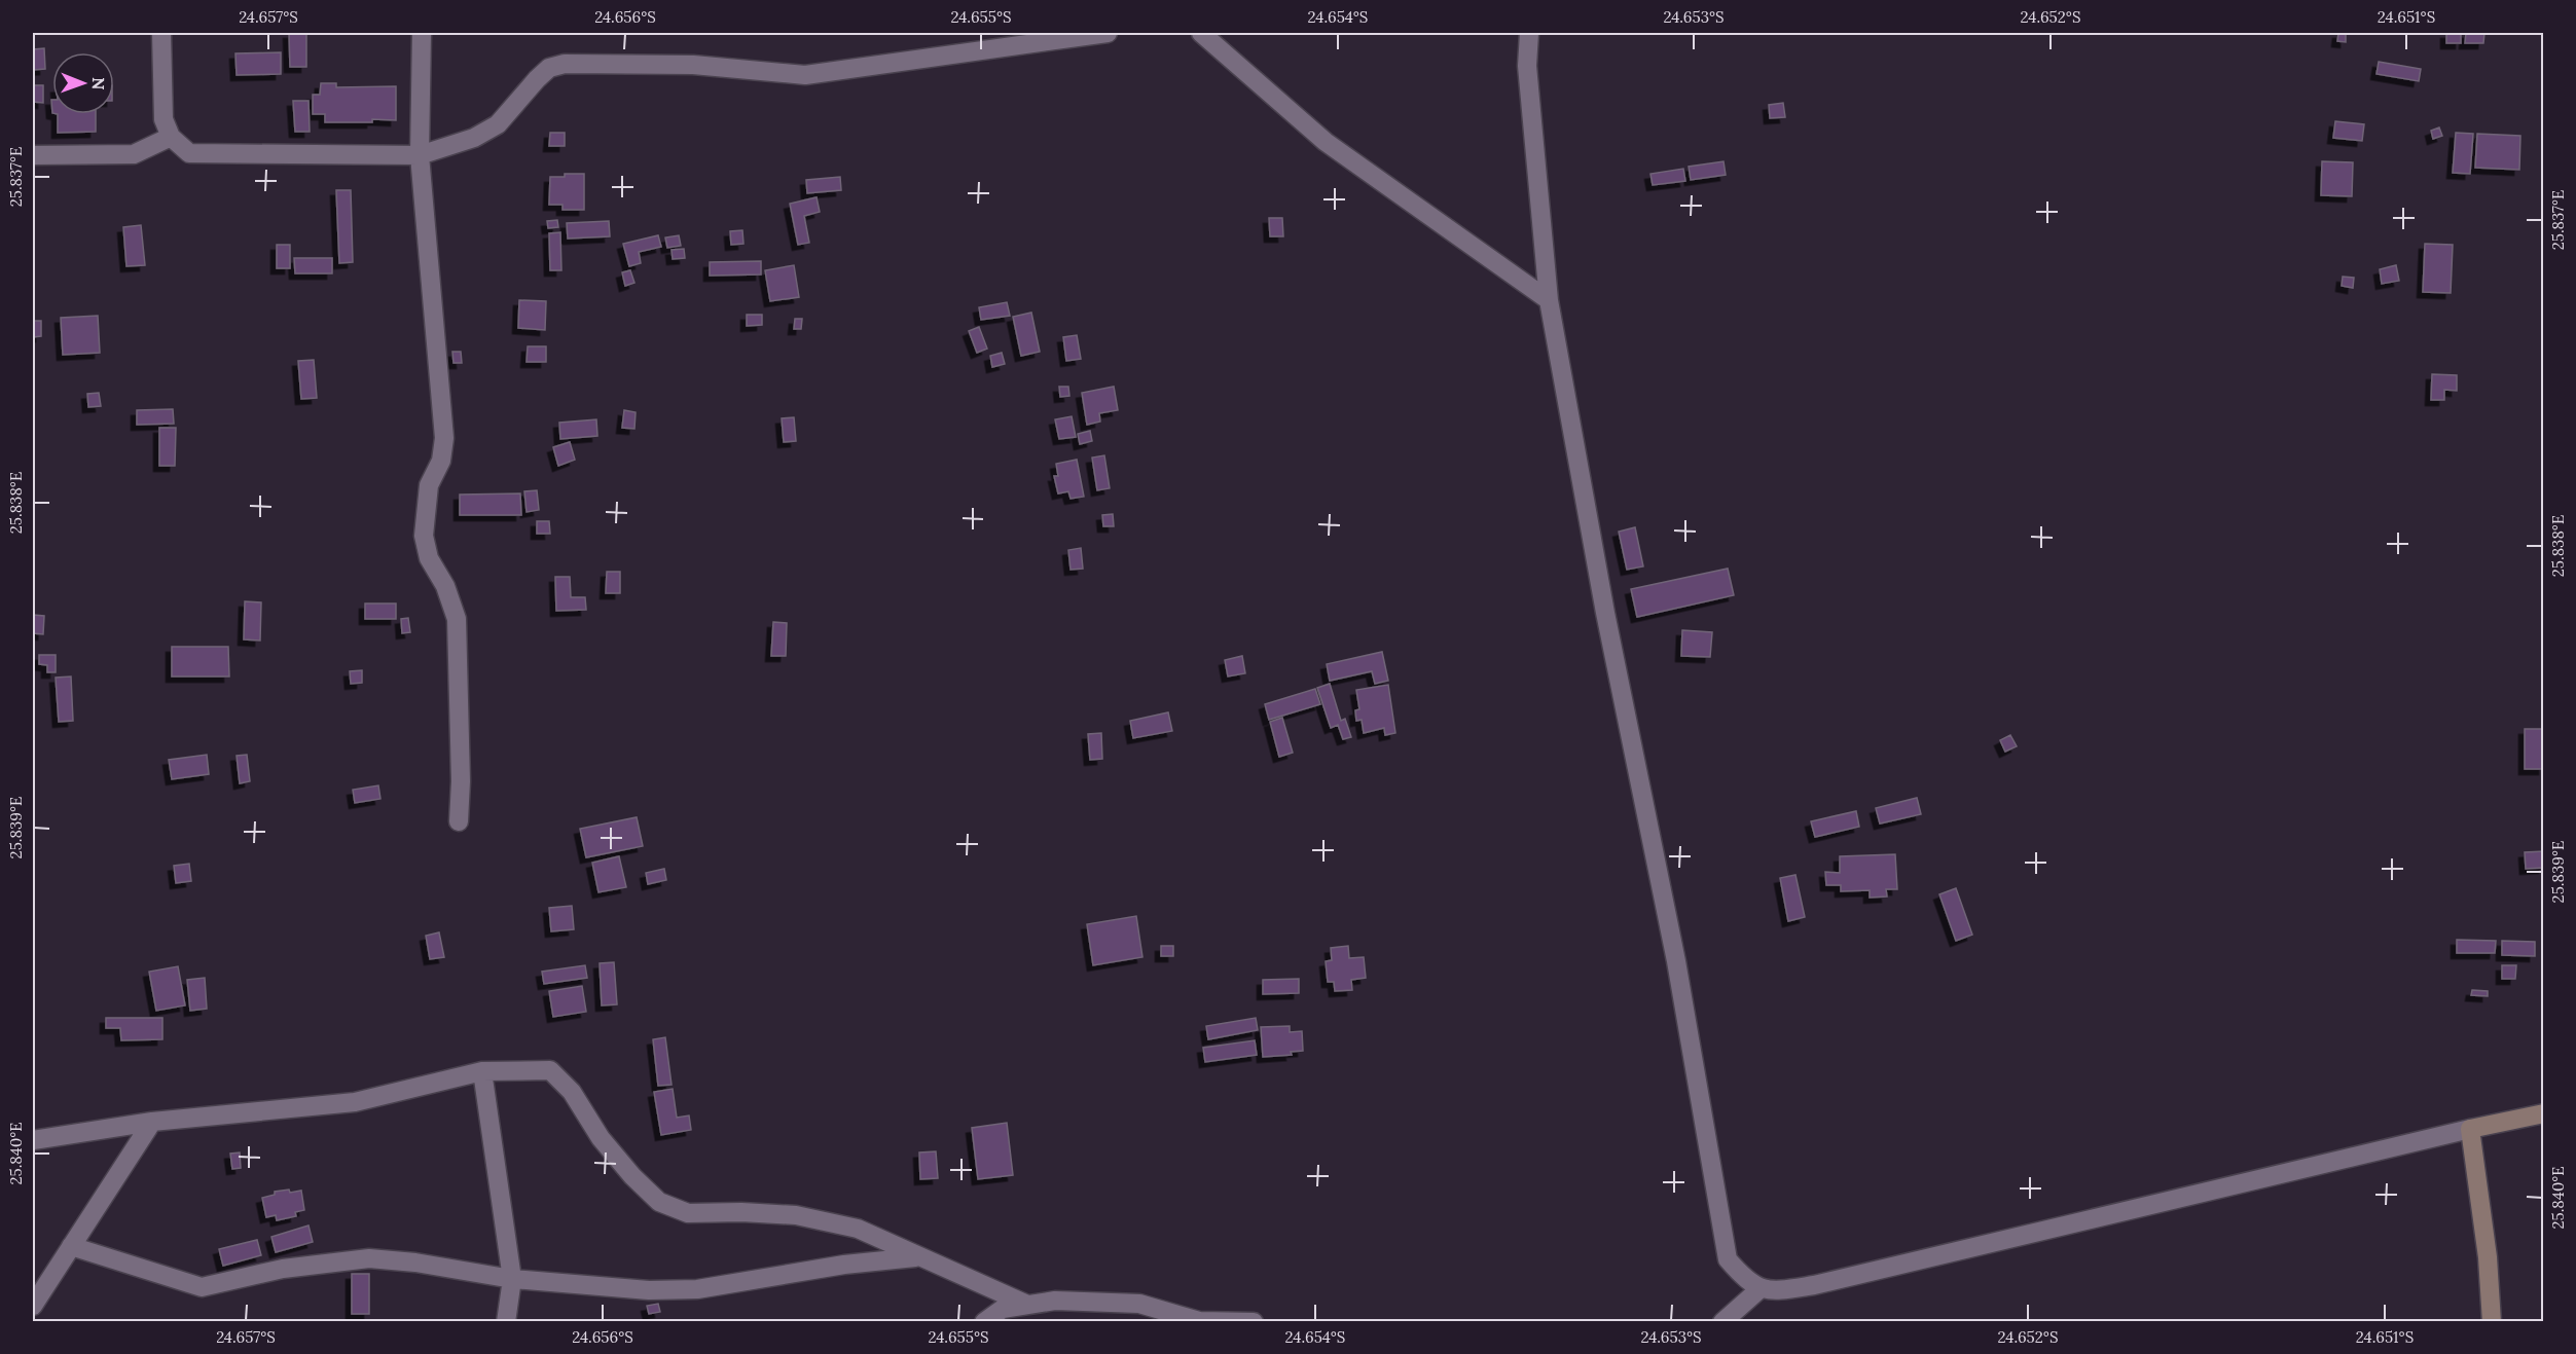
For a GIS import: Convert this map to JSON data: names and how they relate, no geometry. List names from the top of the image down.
{
  "north": "right",
  "coordinates": [
    "24.657°S",
    "24.656°S",
    "24.655°S",
    "24.654°S",
    "24.653°S",
    "24.652°S",
    "24.651°S",
    "25.837°E",
    "25.838°E",
    "25.839°E",
    "25.840°E"
  ]
}
